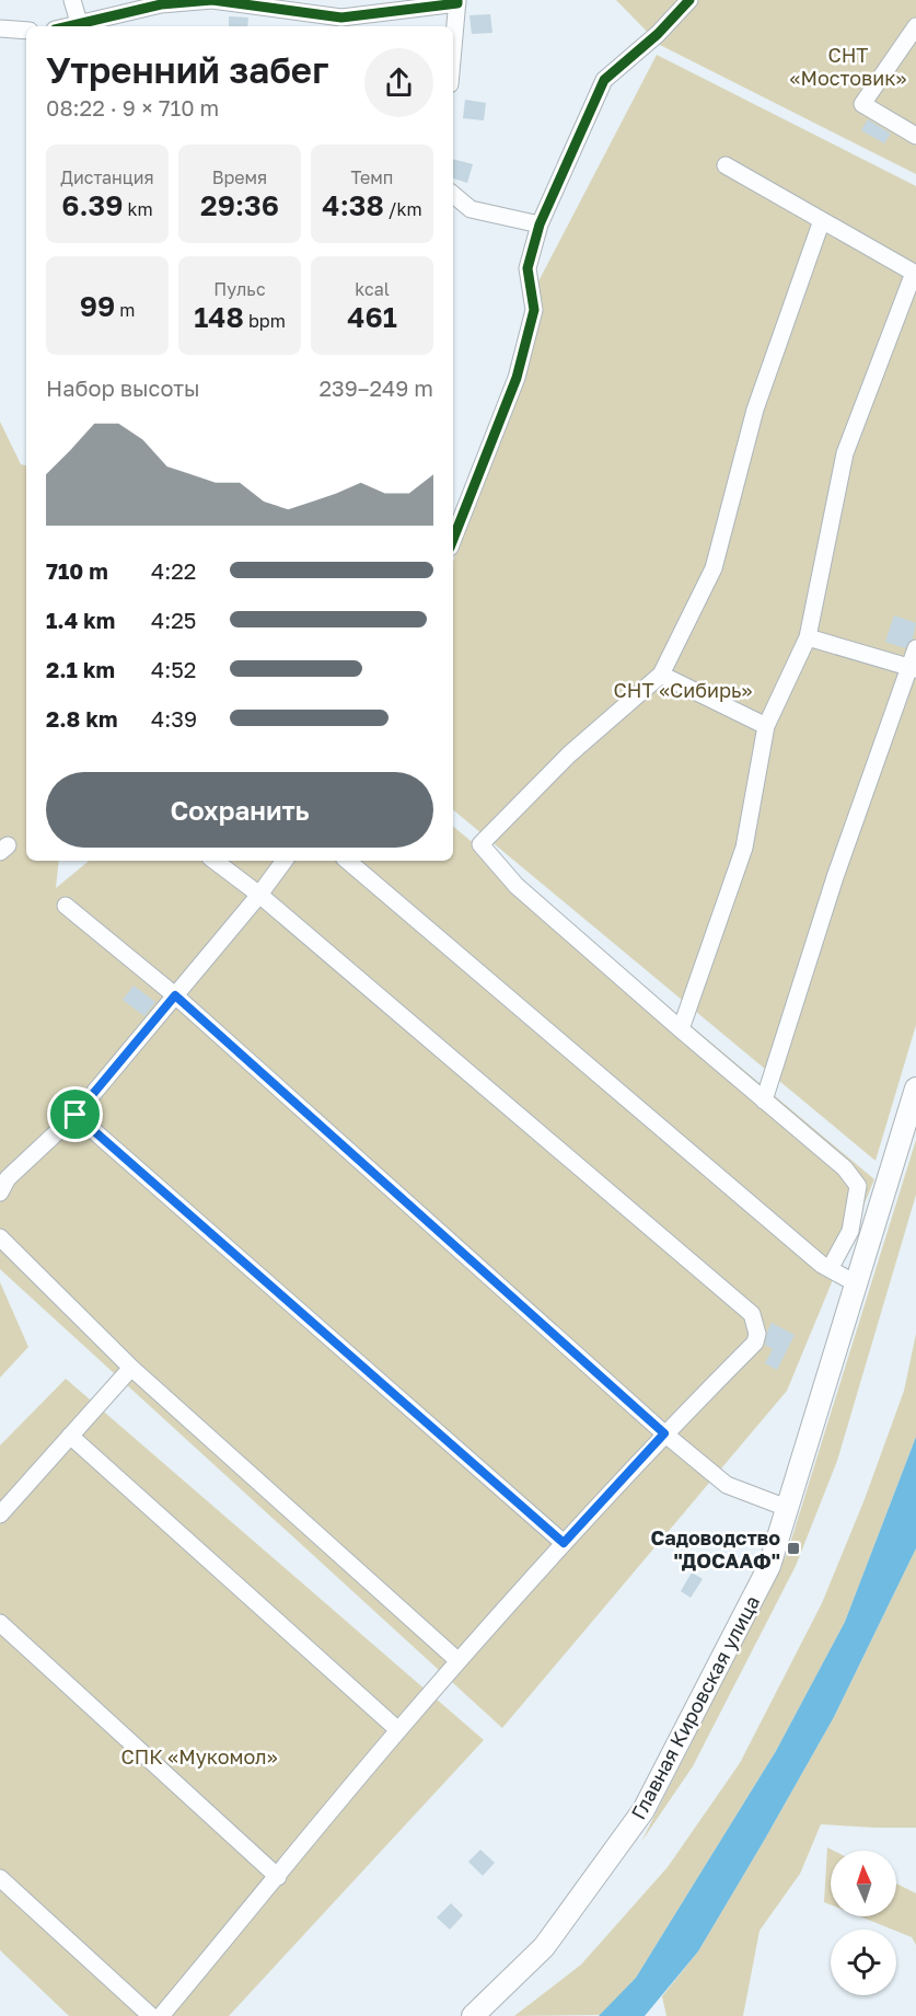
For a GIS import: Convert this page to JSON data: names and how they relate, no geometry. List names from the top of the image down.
{
  "streets": {
    "main road": ["Главная Кировская улица"]
  },
  "parks": ["СНТ «Мостовик»", "СНТ «Сибирь»", "СПК «Мукомол»"],
  "places": {
    "transit": ["Садоводство \"ДОСААФ\""]
  },
  "north": "top",
  "page": {
    "heading": ["Утренний забег", "08:22 · 9 × 710 m"],
    "stats": [
      ["Дистанция", "6.39 km"],
      ["Время", "29:36"],
      ["Темп", "4:38 /km"],
      ["99 m"],
      ["Пульс", "148 bpm"],
      ["kcal", "461"]
    ],
    "chart": ["Набор высоты", "239–249 m"],
    "list": [
      {
        "name": "710 m",
        "note": "4:22"
      },
      {
        "name": "1.4 km",
        "note": "4:25"
      },
      {
        "name": "2.1 km",
        "note": "4:52"
      },
      {
        "name": "2.8 km",
        "note": "4:39"
      }
    ],
    "buttons": "Сохранить"
  }
}
